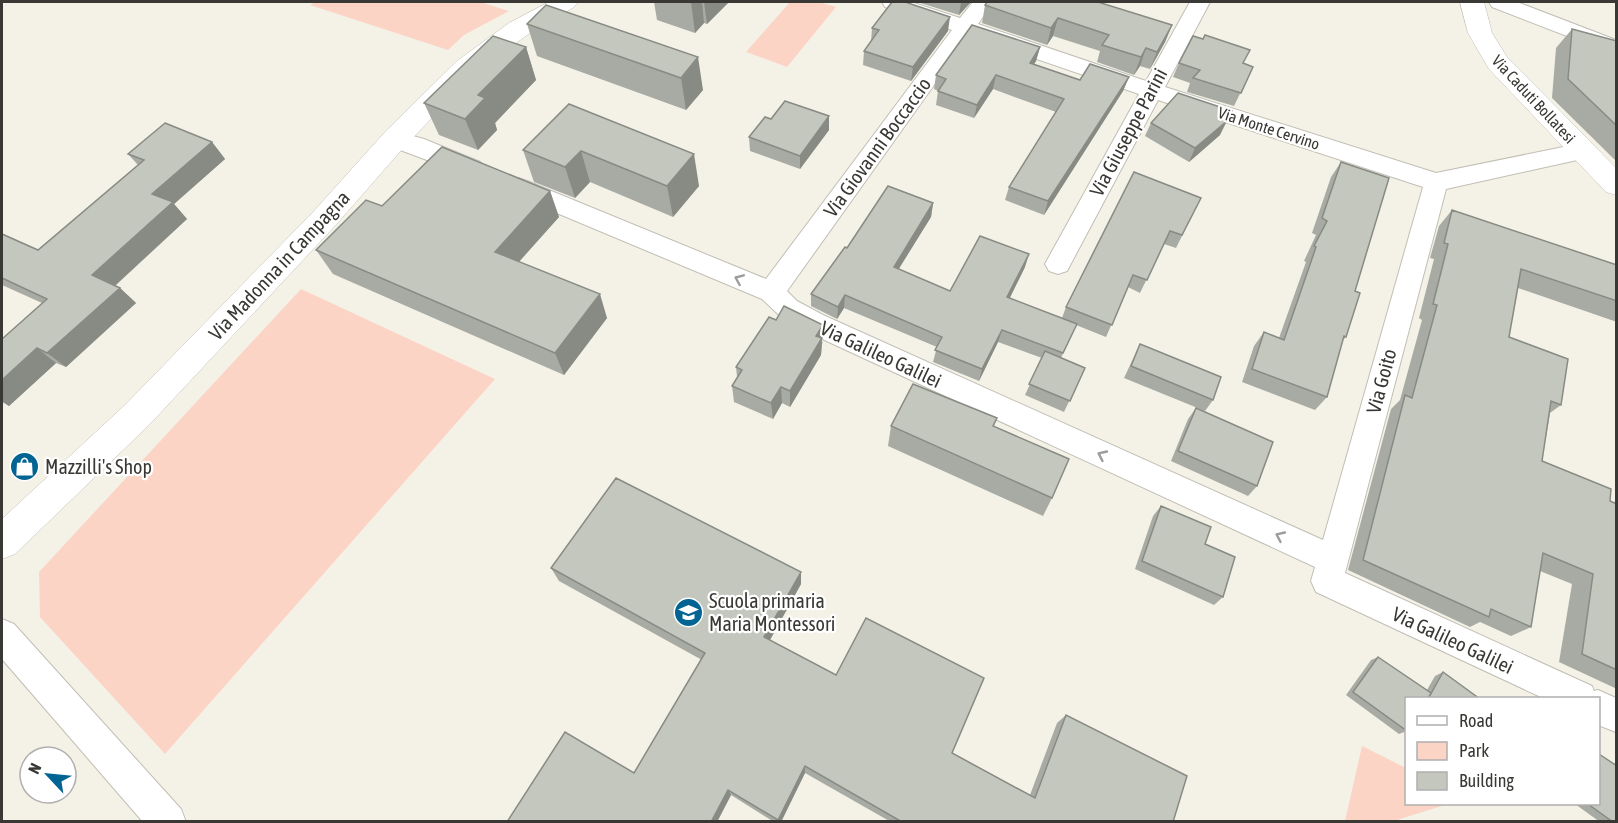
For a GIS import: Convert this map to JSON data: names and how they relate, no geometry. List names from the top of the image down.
{
  "streets": {
    "street": [
      "Via Caduti Bollatesi",
      "Via Monte Cervino",
      "Via Giuseppe Parini",
      "Via Giovanni Boccaccio",
      "Via Madonna in Campagna",
      "Via Galileo Galilei",
      "Via Goito"
    ]
  },
  "crossings": [
    ["Via Caduti Bollatesi", "Via Monte Cervino"],
    ["Via Monte Cervino", "Via Giuseppe Parini"],
    ["Via Monte Cervino", "Via Giovanni Boccaccio"],
    ["Via Monte Cervino", "Via Goito"],
    ["Via Giovanni Boccaccio", "Via Galileo Galilei"],
    ["Via Madonna in Campagna", "Via Galileo Galilei"],
    ["Via Galileo Galilei", "Via Goito"]
  ],
  "one_way": ["Via Galileo Galilei"],
  "places": {
    "shop": ["Mazzilli's Shop"],
    "school or university": ["Scuola primaria Maria Montessori"]
  },
  "legend": ["Road", "Park", "Building"],
  "north": "top left"
}
